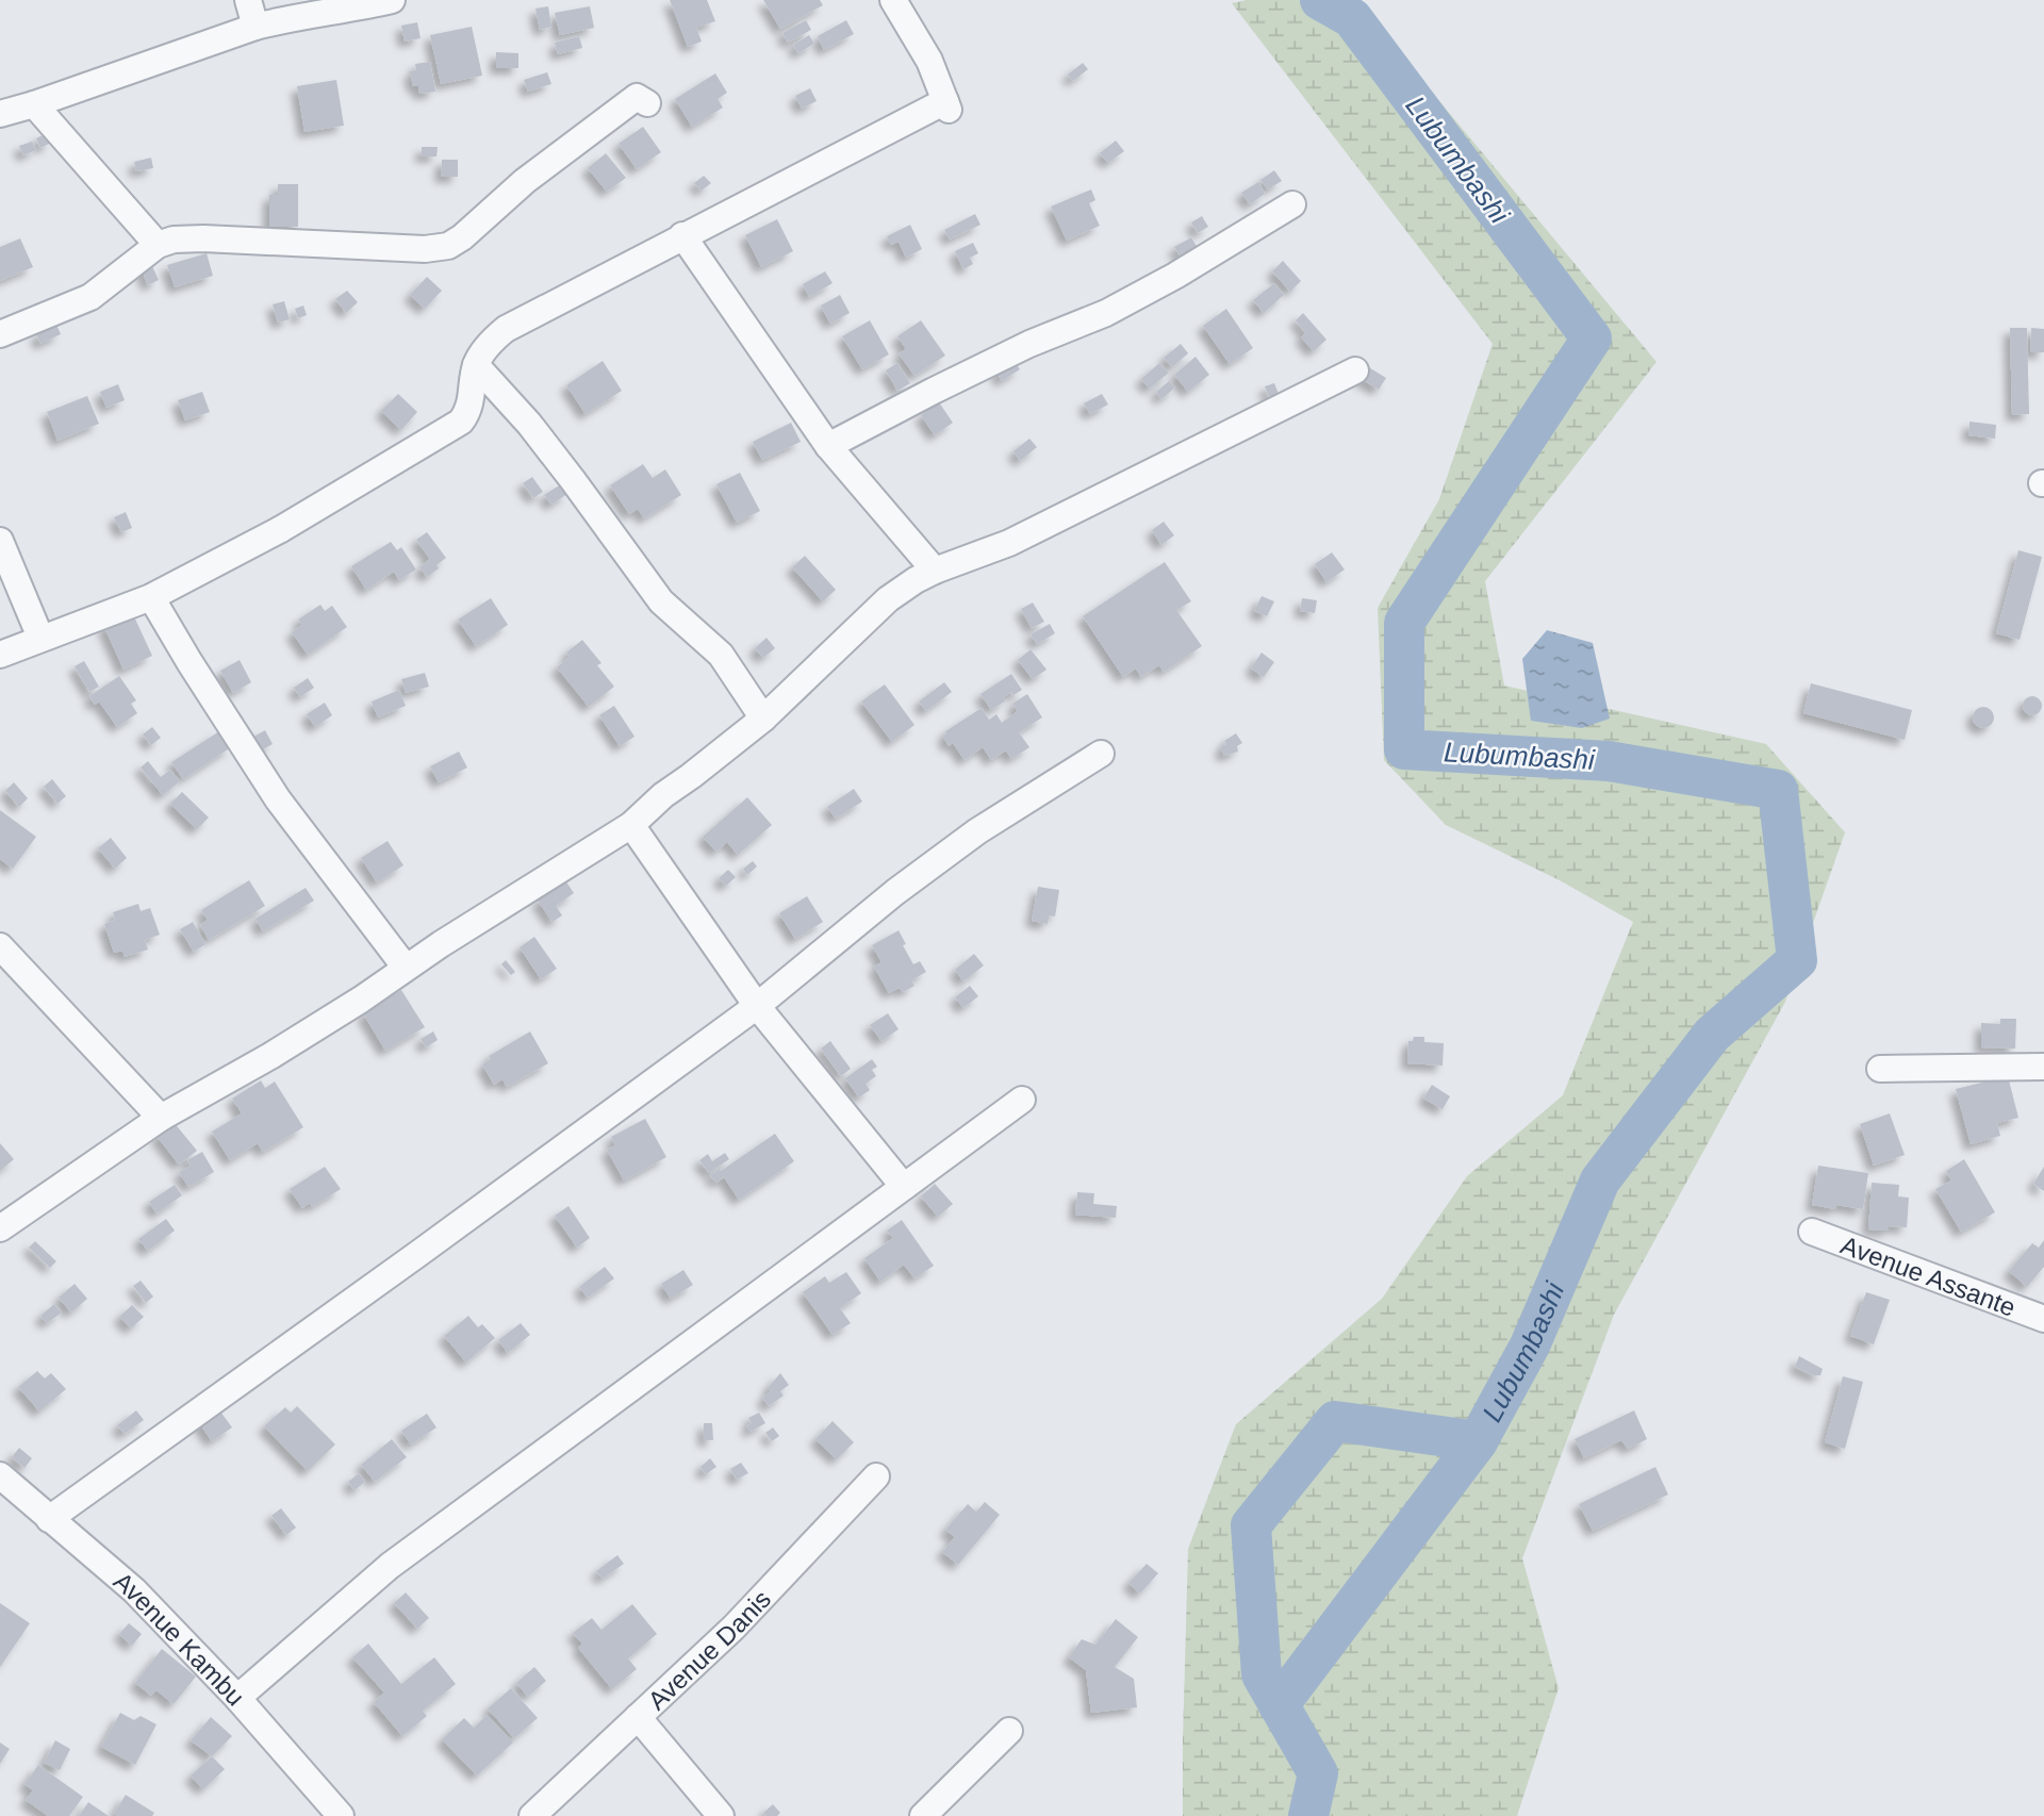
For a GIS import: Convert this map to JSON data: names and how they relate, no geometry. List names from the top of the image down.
{
  "streets": {
    "street": ["Avenue Assante", "Avenue Kambu", "Avenue Danis"]
  },
  "water": ["Lubumbashi"]
}
